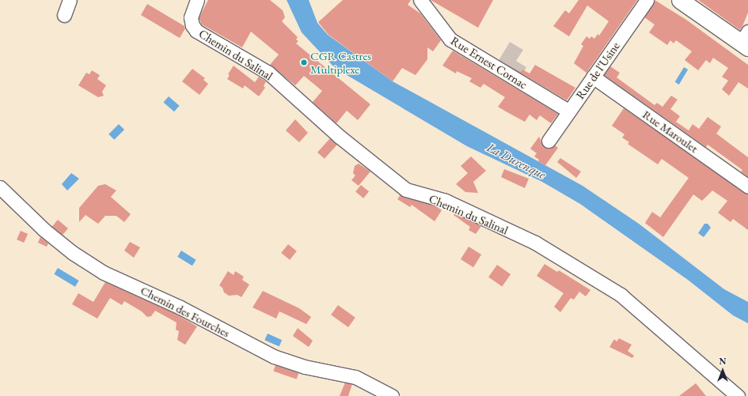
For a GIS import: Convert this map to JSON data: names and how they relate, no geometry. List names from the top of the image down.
{
  "streets": {
    "street": [
      "Chemin du Salinal",
      "Rue Ernest Cornac",
      "Rue de l'Usine",
      "Rue Maroulet",
      "Chemin des Fourches"
    ]
  },
  "crossings": [
    ["Rue Ernest Cornac", "Rue de l'Usine"],
    ["Rue de l'Usine", "Rue Maroulet"]
  ],
  "water": ["La Durenque"],
  "places": ["CGR Castres Multiplexe"],
  "north": "top"
}
